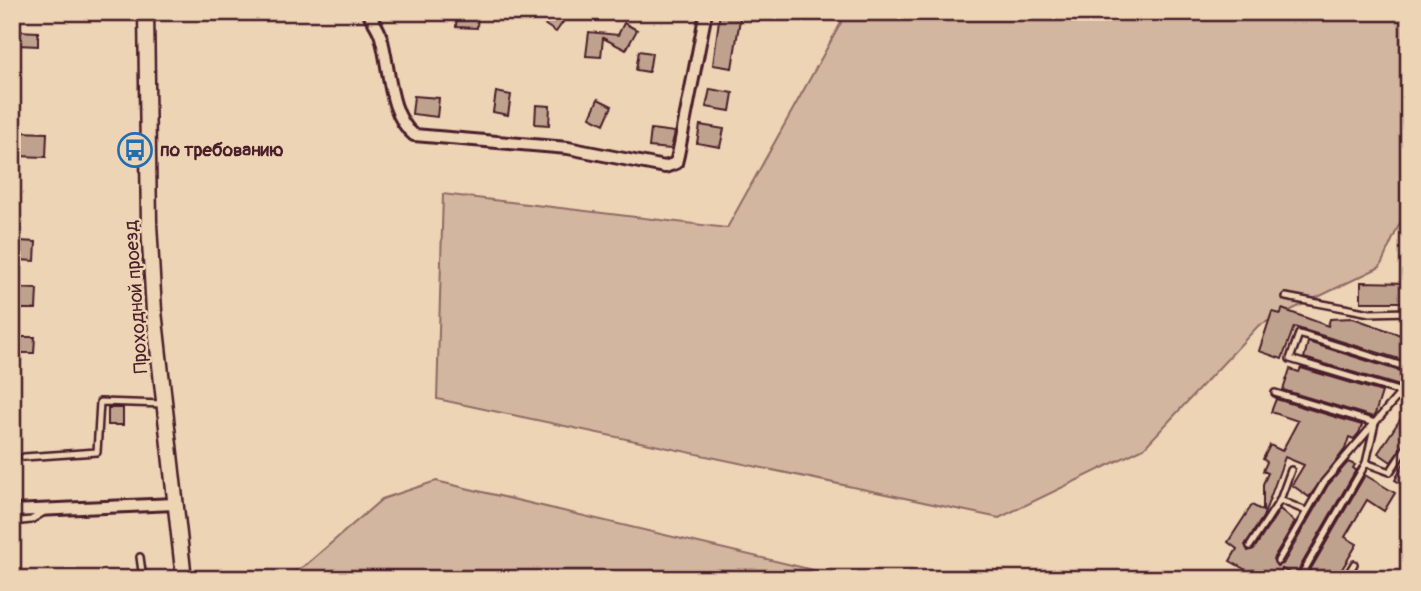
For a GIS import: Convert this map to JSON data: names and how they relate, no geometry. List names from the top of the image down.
{
  "streets": {
    "street": ["Проходной проезд"]
  },
  "places": {
    "bus stop": ["по требованию"]
  }
}
